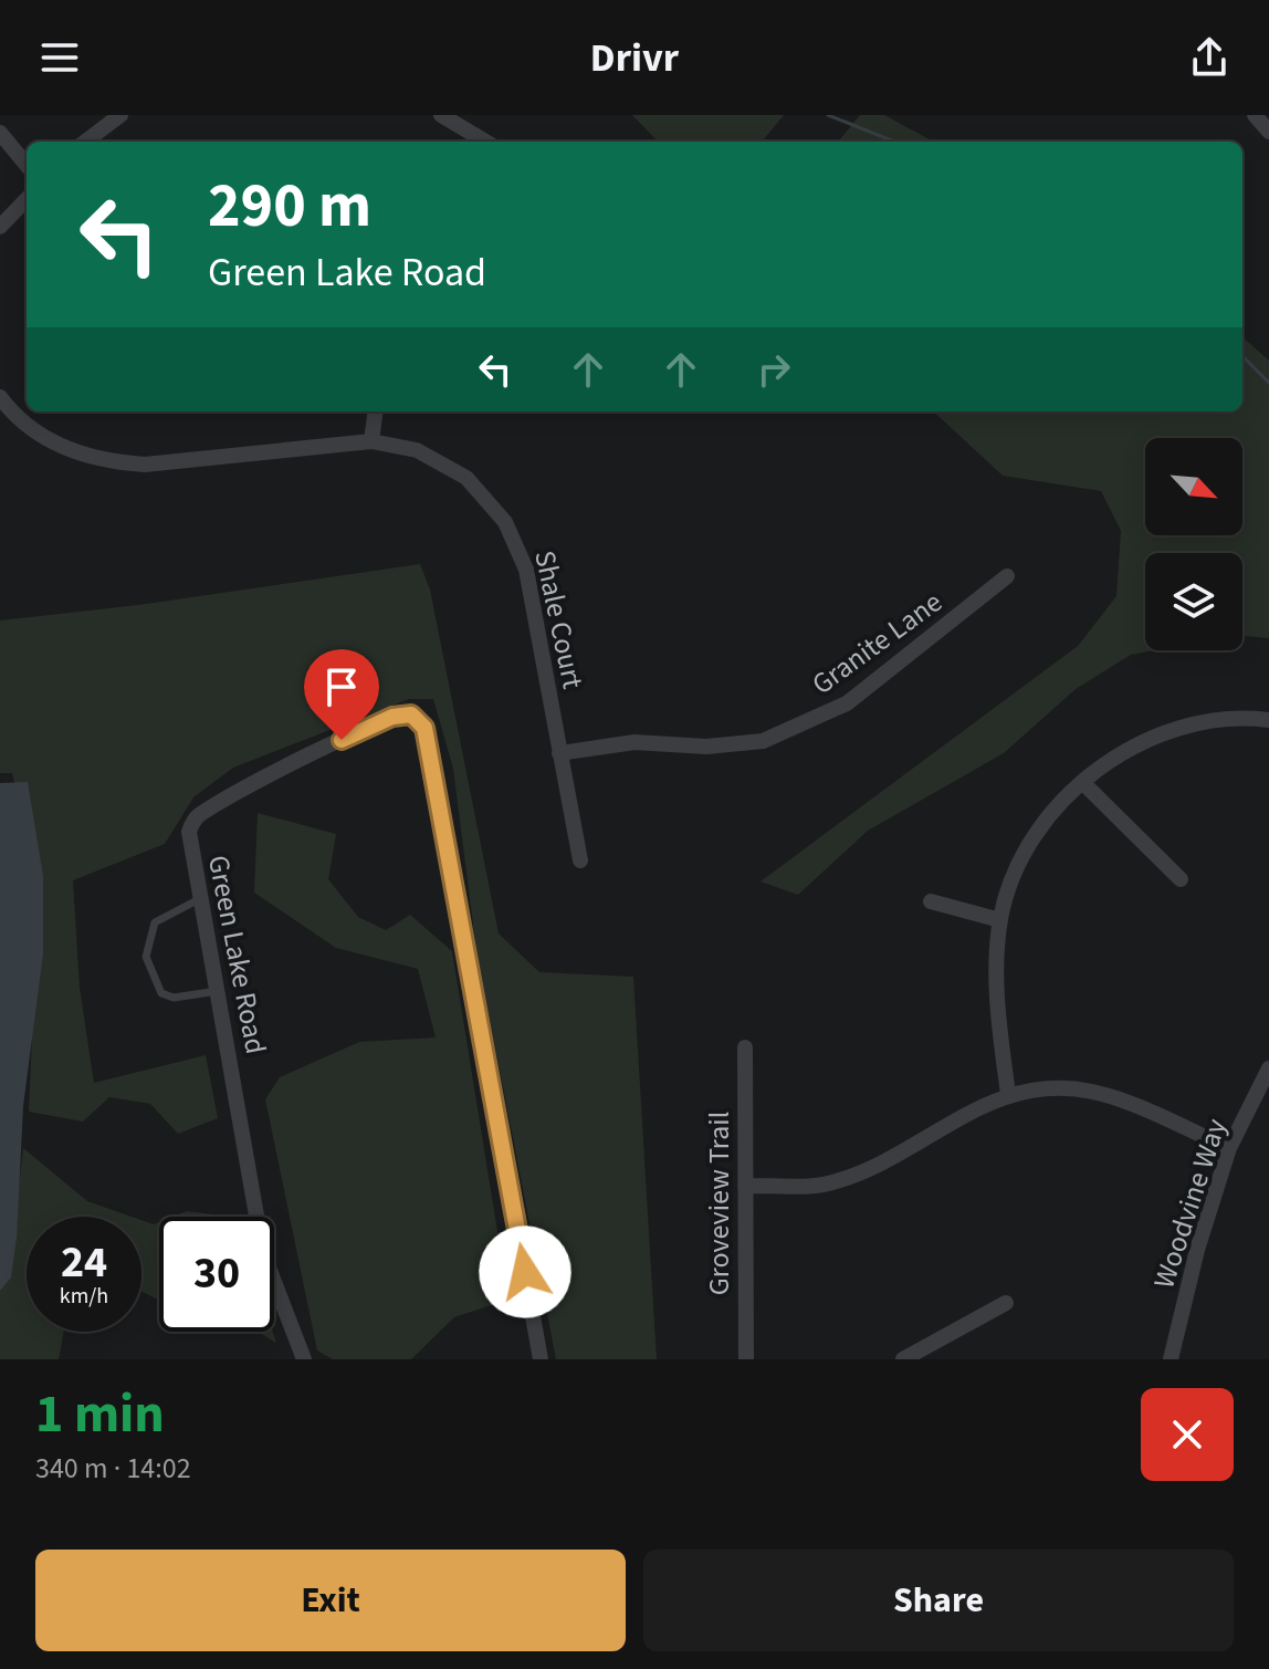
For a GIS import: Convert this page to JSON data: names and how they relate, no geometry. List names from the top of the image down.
{
  "streets": {
    "street": [
      "Shale Court",
      "Granite Lane",
      "Green Lake Road",
      "Groveview Trail",
      "Woodvine Way"
    ]
  },
  "crossings": [
    ["Shale Court", "Granite Lane"]
  ],
  "north": "bottom right",
  "page": {
    "header": "Drivr",
    "turn": ["290 m", "Green Lake Road"],
    "speed": "24 km/h",
    "limit": "30",
    "heading": ["1 min", "340 m · 14:02"],
    "buttons": ["Exit", "Share"]
  }
}
